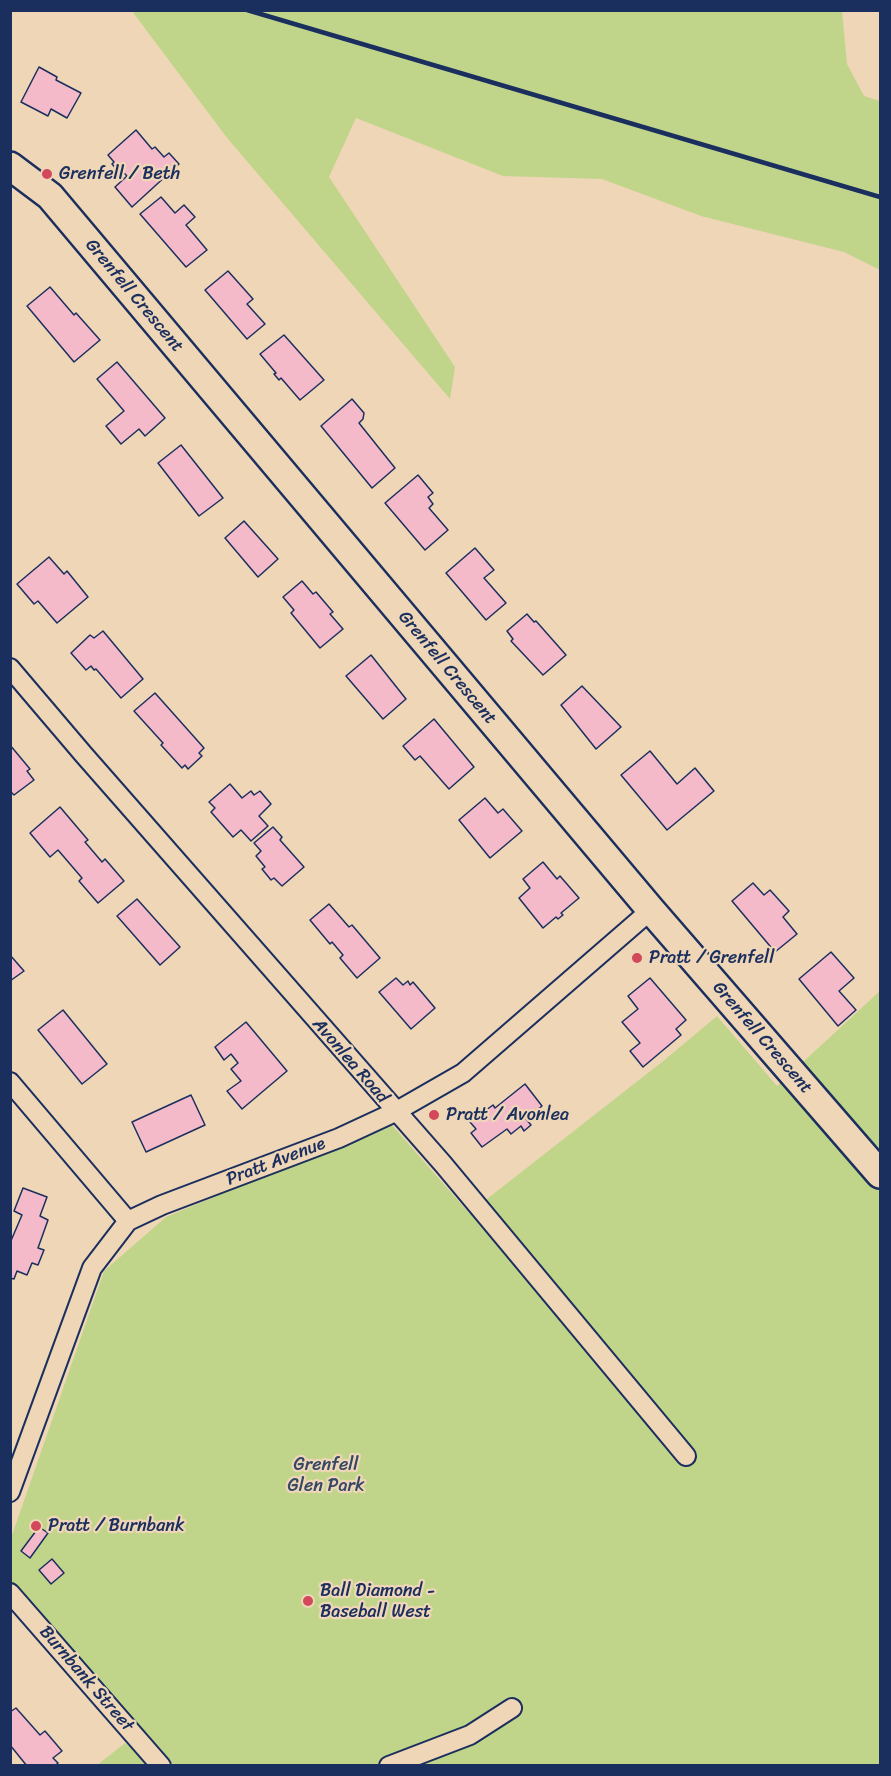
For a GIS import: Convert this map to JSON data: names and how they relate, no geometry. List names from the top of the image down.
{
  "streets": {
    "street": [
      "Grenfell Crescent",
      "Avonlea Road",
      "Pratt Avenue",
      "Burnbank Street"
    ]
  },
  "crossings": [
    ["Grenfell Crescent", "Pratt Avenue"],
    ["Avonlea Road", "Pratt Avenue"]
  ],
  "parks": ["Grenfell Glen Park"],
  "places": [
    "Grenfell / Beth",
    "Pratt / Grenfell",
    "Pratt / Avonlea",
    "Pratt / Burnbank",
    "Ball Diamond - Baseball West"
  ]
}
